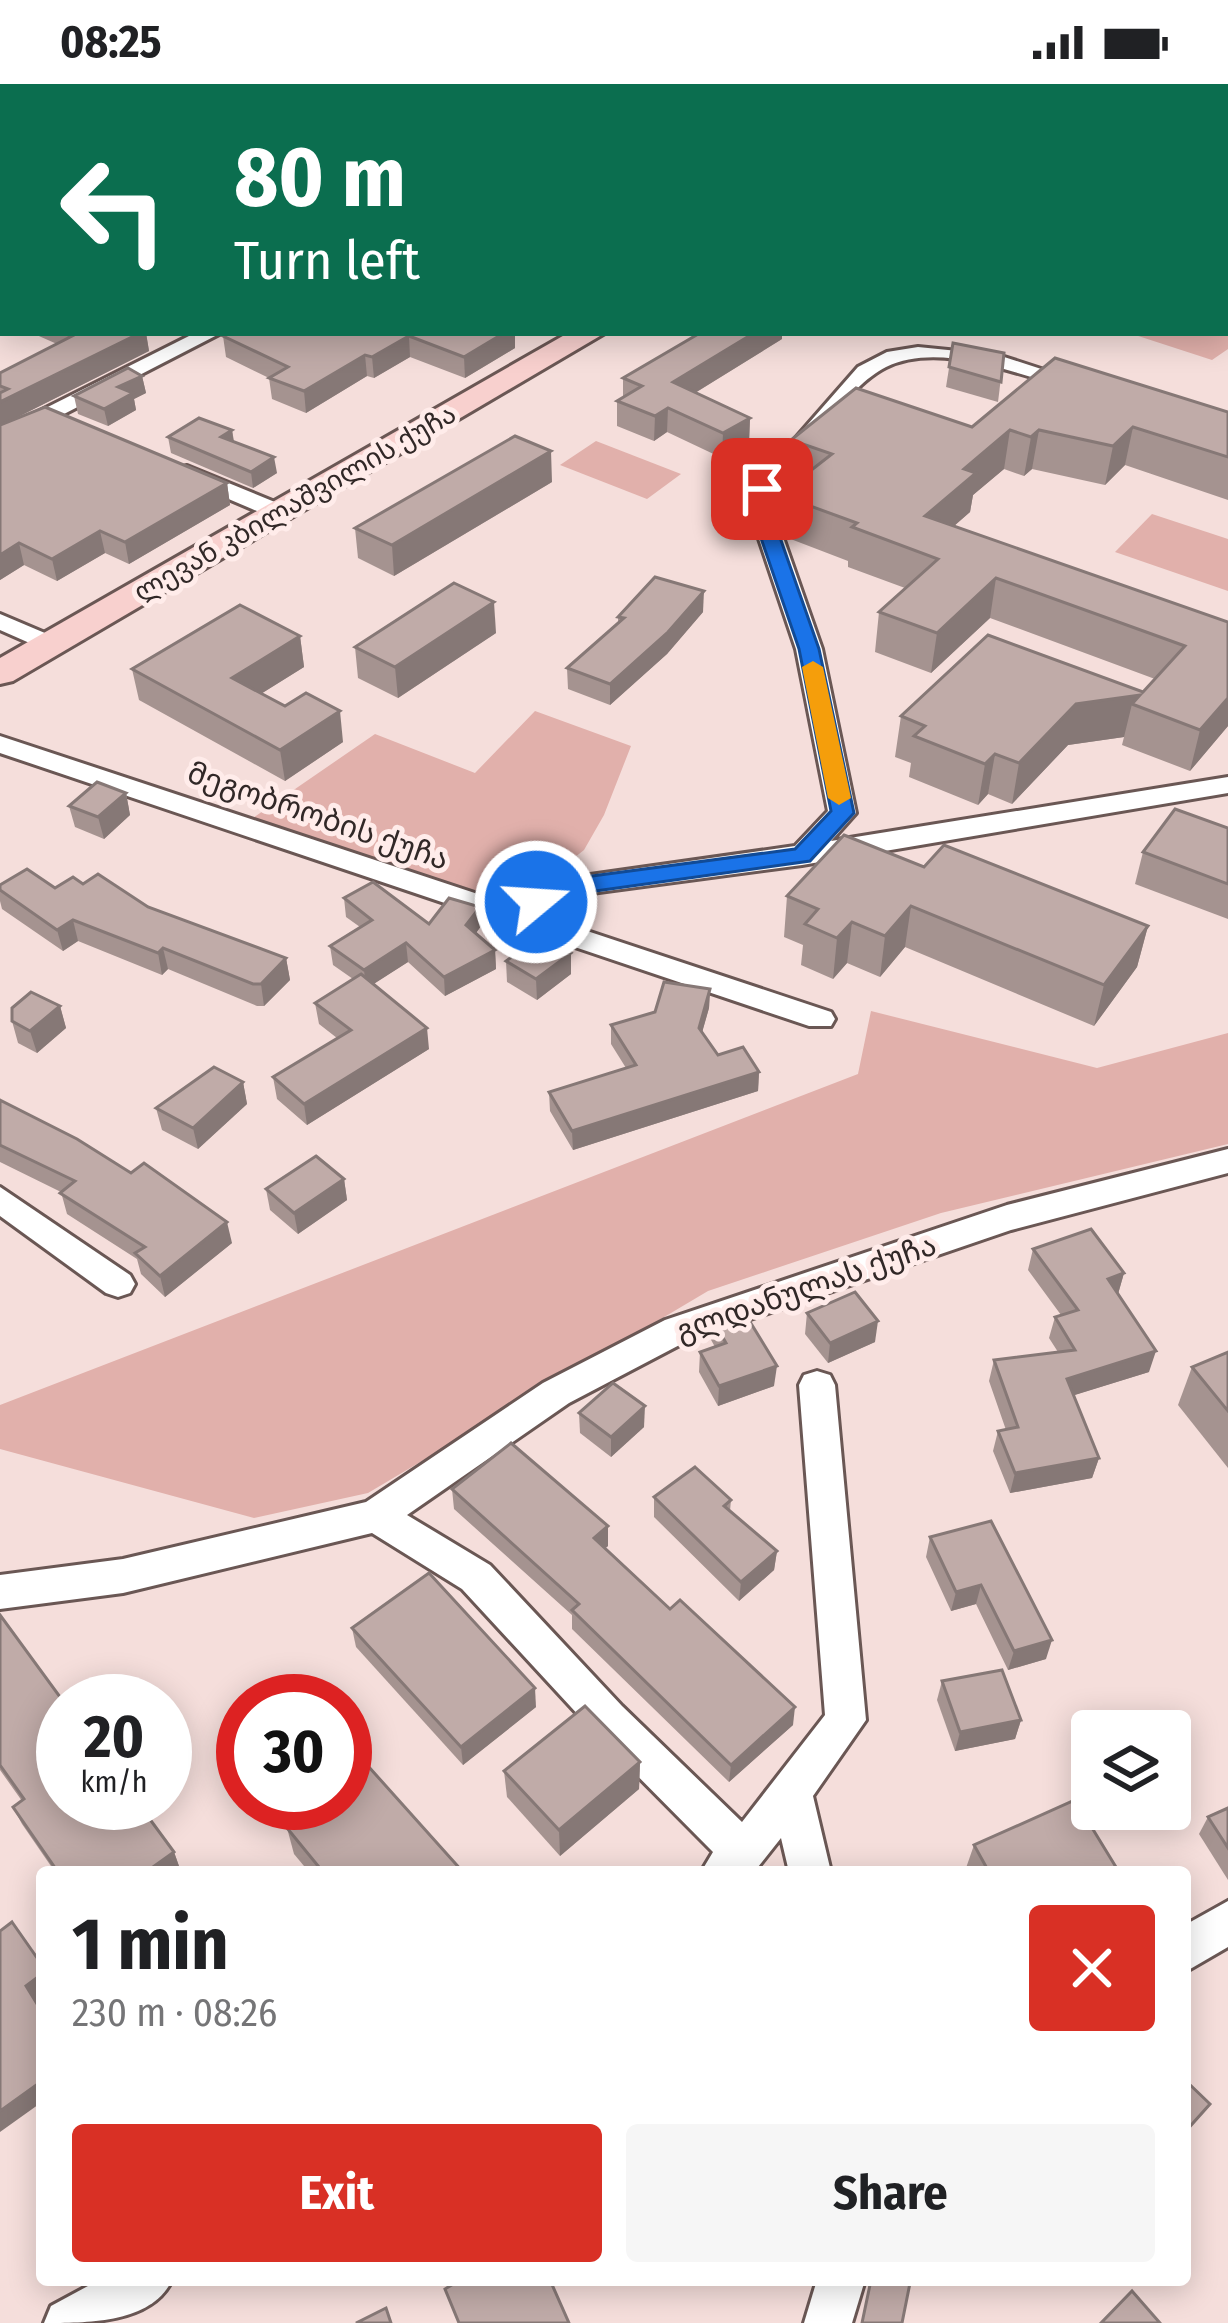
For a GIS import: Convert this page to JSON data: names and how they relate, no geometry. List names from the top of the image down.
{
  "streets": {
    "main road": ["ლევან კბილაშვილის ქუჩა"],
    "street": ["მეგობრობის ქუჩა", "გლდანულას ქუჩა"]
  },
  "page": {
    "status": "08:25",
    "turn": ["80 m", "Turn left"],
    "speed": "20 km/h",
    "limit": "30",
    "heading": ["1 min", "230 m · 08:26"],
    "buttons": ["Exit", "Share"]
  }
}
